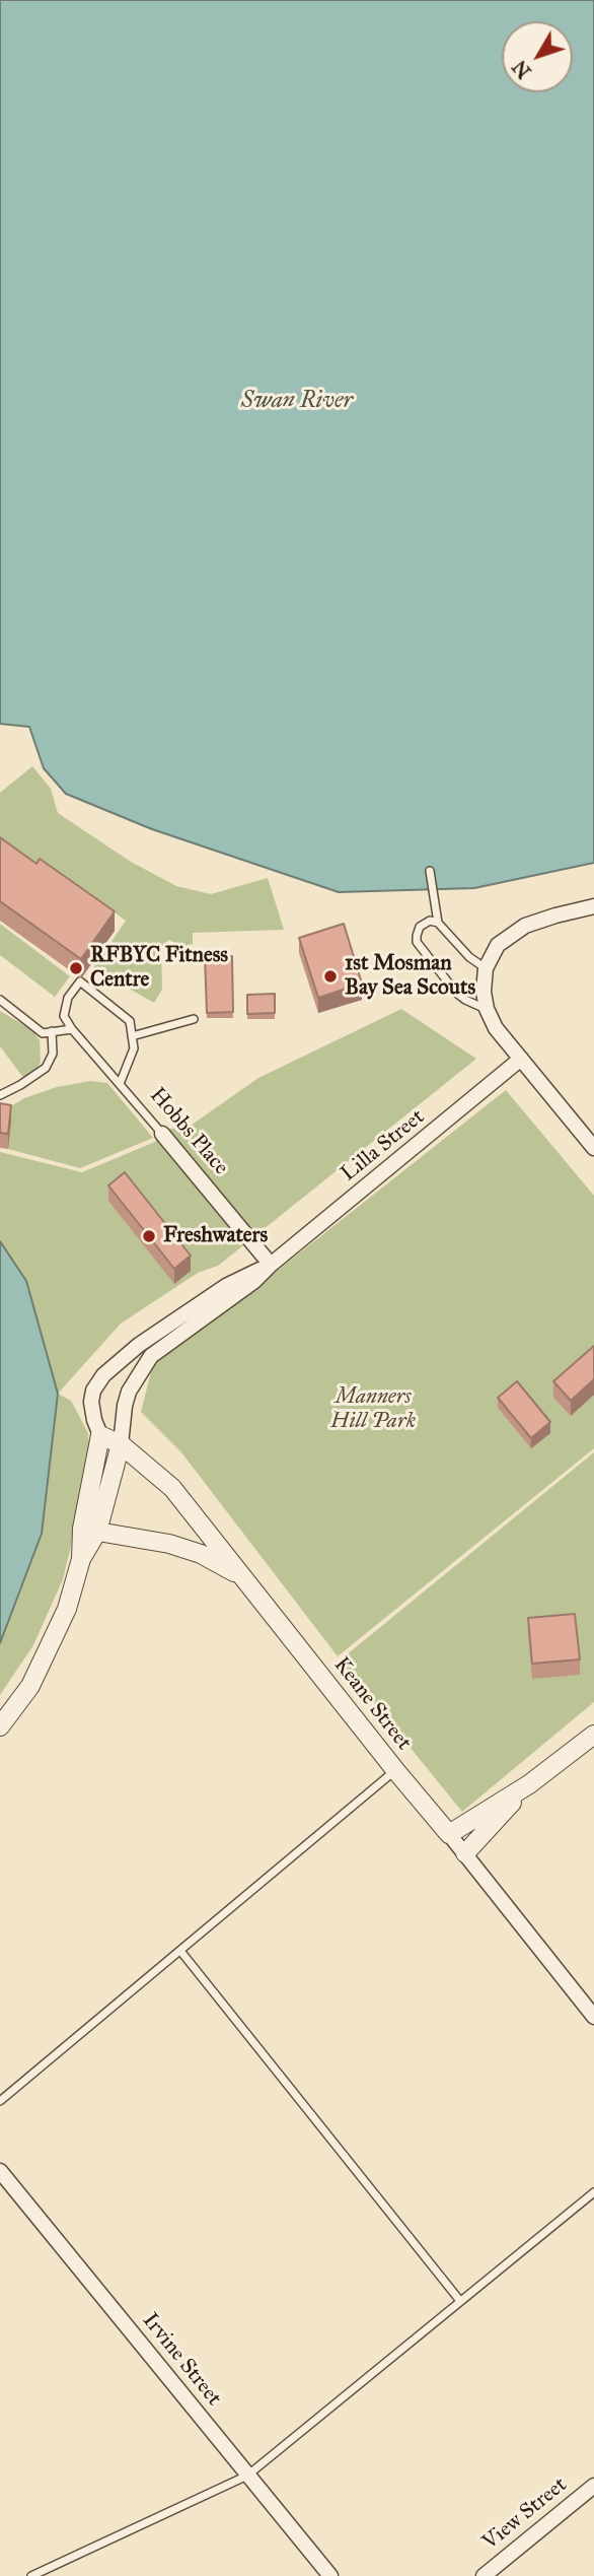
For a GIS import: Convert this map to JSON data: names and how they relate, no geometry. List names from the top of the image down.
{
  "streets": {
    "street": [
      "Hobbs Place",
      "Lilla Street",
      "Keane Street",
      "Irvine Street",
      "View Street"
    ]
  },
  "crossings": [
    ["Hobbs Place", "Lilla Street"],
    ["Lilla Street", "Keane Street"]
  ],
  "water": ["Swan River"],
  "parks": ["Manners Hill Park"],
  "places": ["RFBYC Fitness Centre", "1st Mosman Bay Sea Scouts", "Freshwaters"],
  "north": "bottom left"
}
